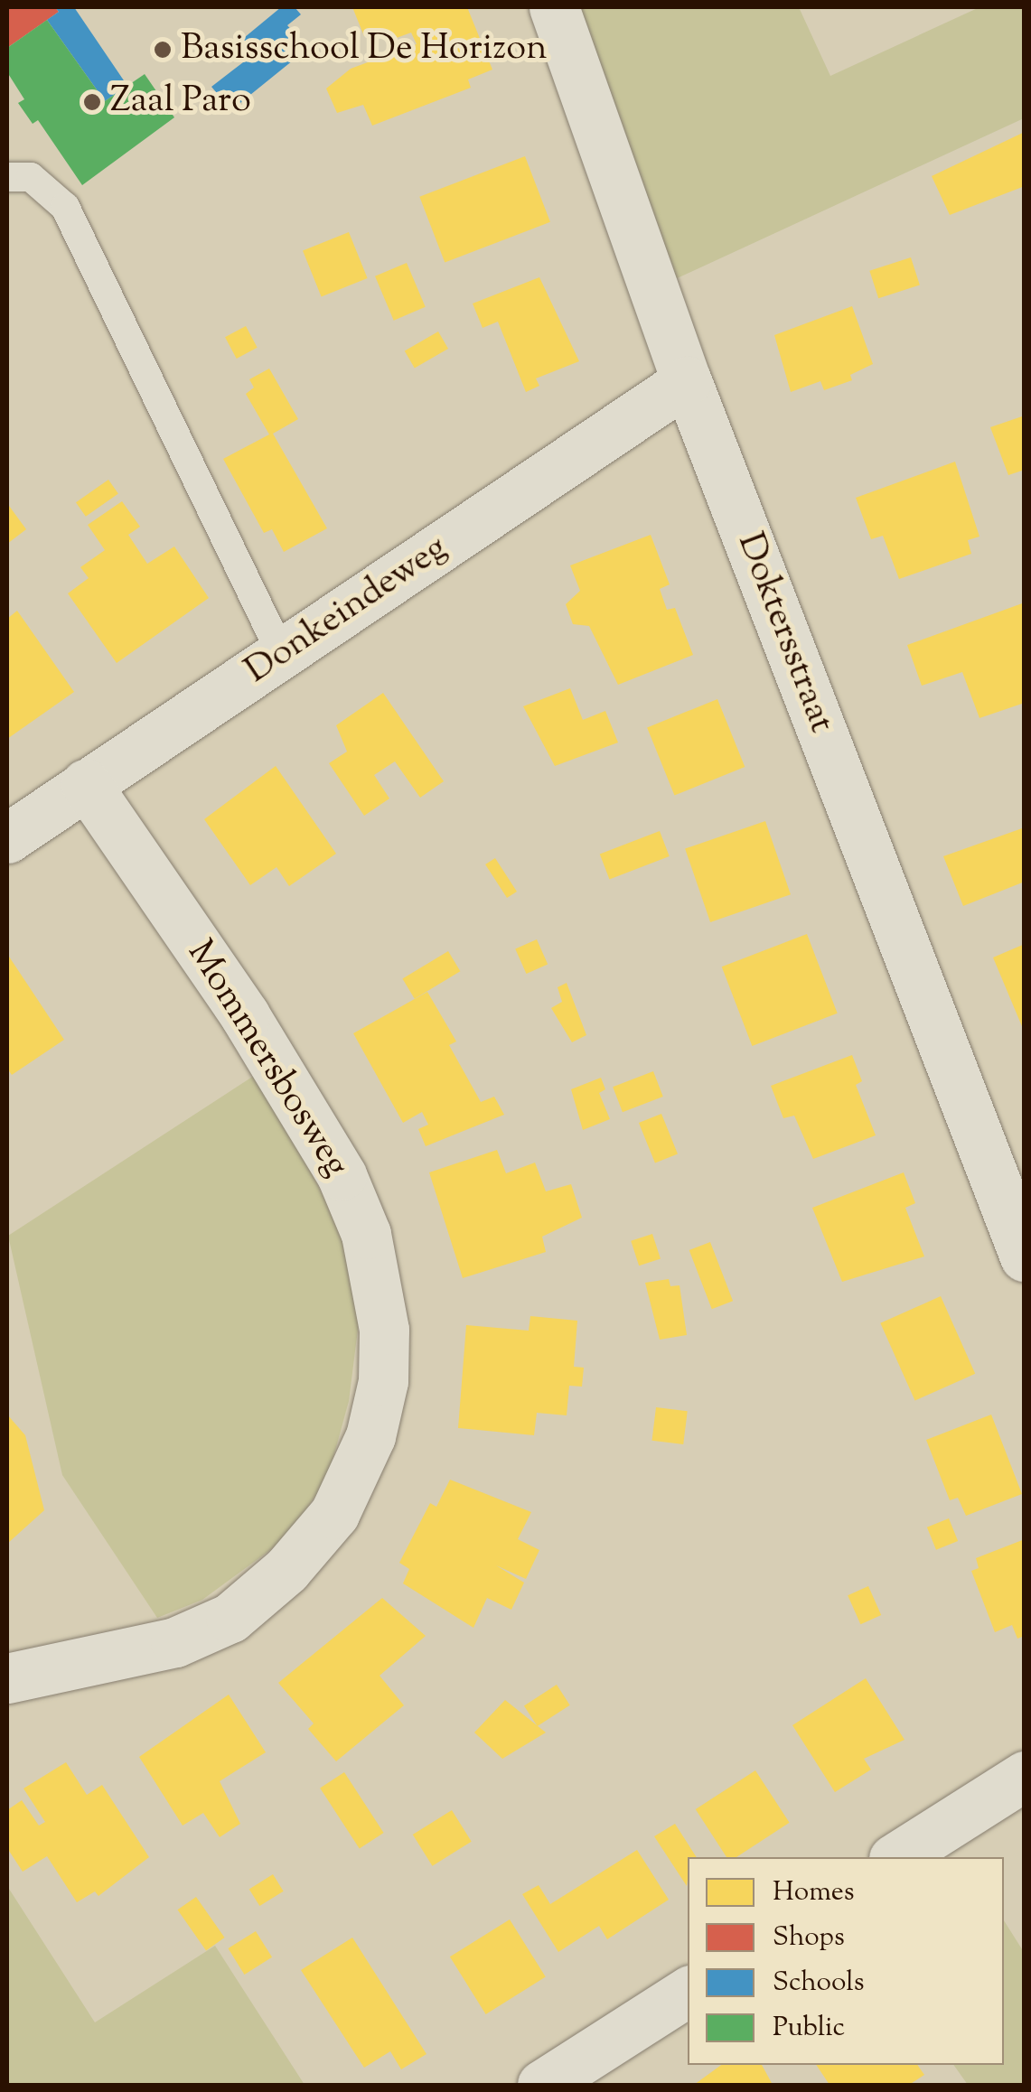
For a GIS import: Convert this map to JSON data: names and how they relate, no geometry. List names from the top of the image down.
{
  "streets": {
    "street": ["Donkeindeweg", "Doktersstraat", "Mommersbosweg"]
  },
  "crossings": [
    ["Donkeindeweg", "Doktersstraat"],
    ["Donkeindeweg", "Mommersbosweg"]
  ],
  "places": ["Basisschool De Horizon", "Zaal Paro"],
  "legend": [
    "Homes",
    "Shops",
    "Schools",
    "Public"
  ]
}
